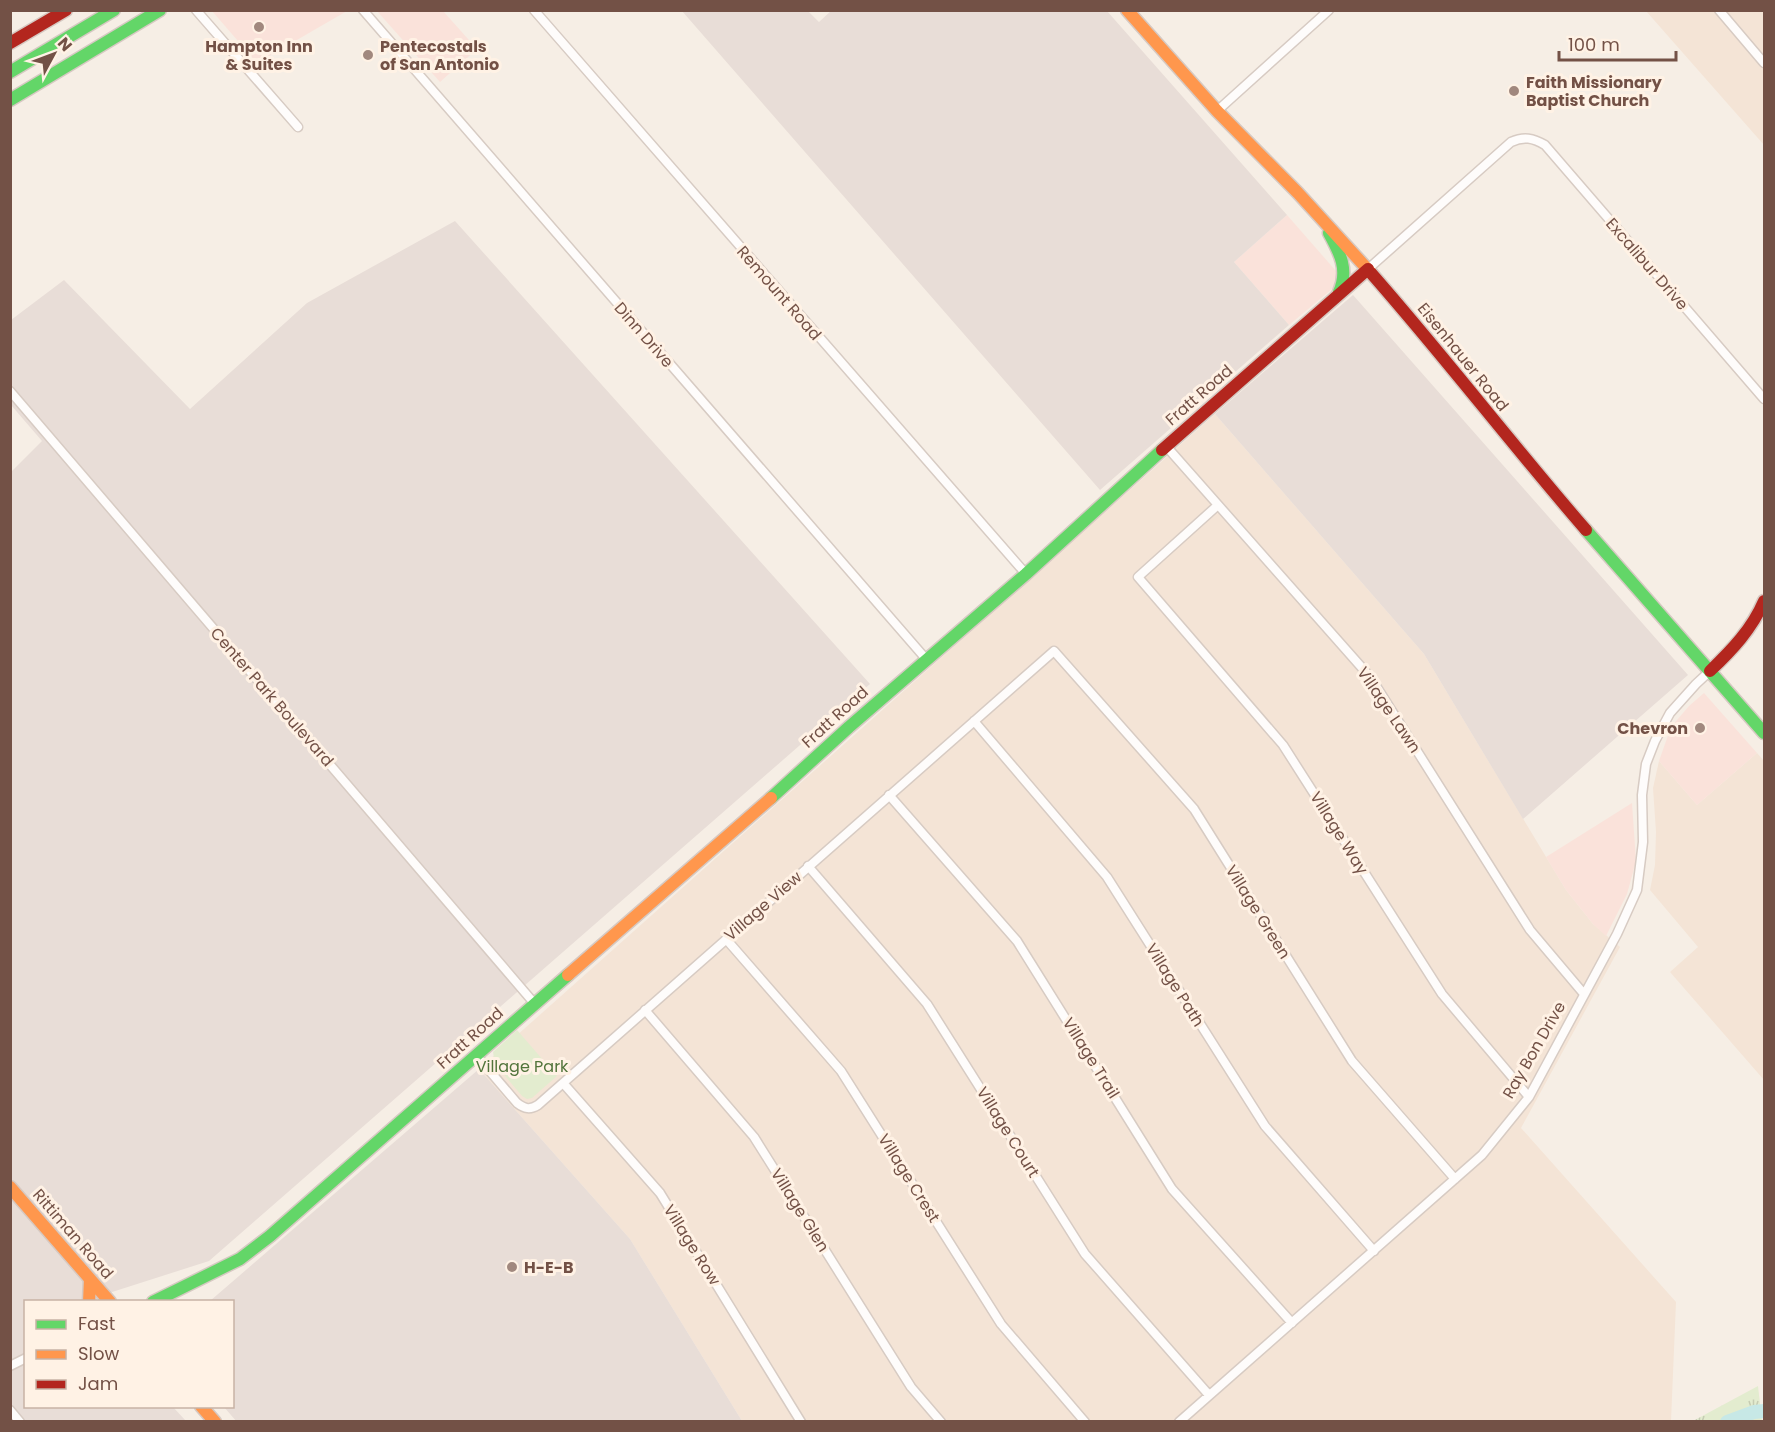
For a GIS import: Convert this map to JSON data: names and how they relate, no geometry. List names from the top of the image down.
{
  "streets": {
    "main road": [
      "Eisenhauer Road",
      "Fratt Road",
      "Ray Bon Drive",
      "Rittiman Road"
    ],
    "street": [
      "Excalibur Drive",
      "Remount Road",
      "Dinn Drive",
      "Center Park Boulevard",
      "Village Lawn",
      "Village Way",
      "Village View",
      "Village Green",
      "Village Path",
      "Village Trail",
      "Village Court",
      "Village Crest",
      "Village Glen",
      "Village Row"
    ]
  },
  "crossings": [
    ["Excalibur Drive", "Fratt Road"],
    ["Remount Road", "Fratt Road"],
    ["Dinn Drive", "Fratt Road"],
    ["Eisenhauer Road", "Fratt Road"],
    ["Eisenhauer Road", "Ray Bon Drive"],
    ["Fratt Road", "Center Park Boulevard"],
    ["Fratt Road", "Village Lawn"],
    ["Fratt Road", "Village View"],
    ["Village Lawn", "Village Way"],
    ["Village Lawn", "Ray Bon Drive"],
    ["Village Way", "Ray Bon Drive"],
    ["Village View", "Village Green"],
    ["Village View", "Village Path"],
    ["Village View", "Village Trail"],
    ["Village View", "Village Court"],
    ["Village View", "Village Crest"],
    ["Village View", "Village Glen"],
    ["Village View", "Village Row"],
    ["Village Green", "Ray Bon Drive"],
    ["Village Path", "Ray Bon Drive"],
    ["Ray Bon Drive", "Village Trail"],
    ["Ray Bon Drive", "Village Court"]
  ],
  "parks": ["Village Park"],
  "places": [
    "Hampton Inn & Suites",
    "Pentecostals of San Antonio",
    "Faith Missionary Baptist Church",
    "Chevron",
    "H-E-B"
  ],
  "legend": ["Fast", "Slow", "Jam"],
  "scale_bar": "100 m",
  "north": "top right"
}
